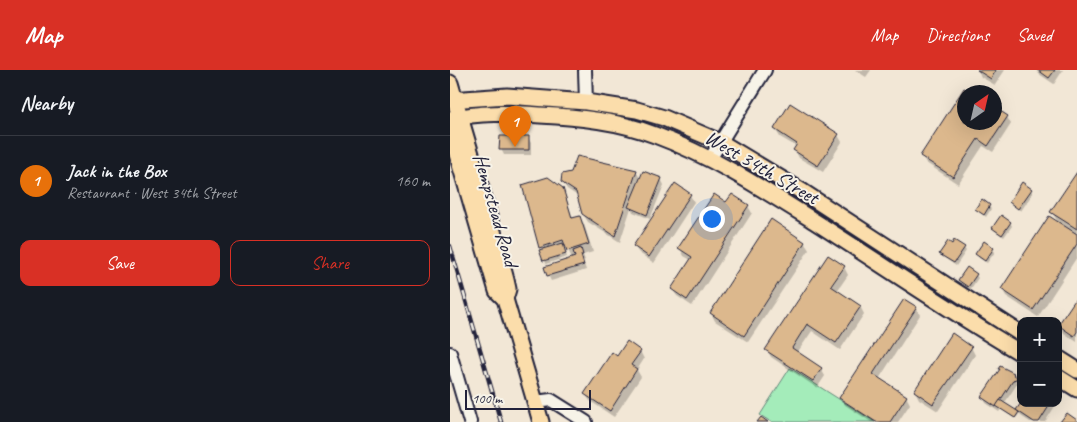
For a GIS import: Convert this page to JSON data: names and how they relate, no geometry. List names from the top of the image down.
{
  "streets": {
    "main road": ["West 34th Street", "Hempstead Road"]
  },
  "crossings": [
    ["West 34th Street", "Hempstead Road"]
  ],
  "scale_bar": "100 m",
  "north": "top right",
  "page": {
    "header": "Map",
    "nav": ["Map", "Directions", "Saved"],
    "heading": "Nearby",
    "pins": "1",
    "list": [
      {
        "mark": "1",
        "name": "Jack in the Box",
        "note": "Restaurant · West 34th Street",
        "value": "160 m"
      }
    ],
    "buttons": ["Save", "Share"],
    "map_buttons": ["+", "−"],
    "scale": "100 m"
  }
}
